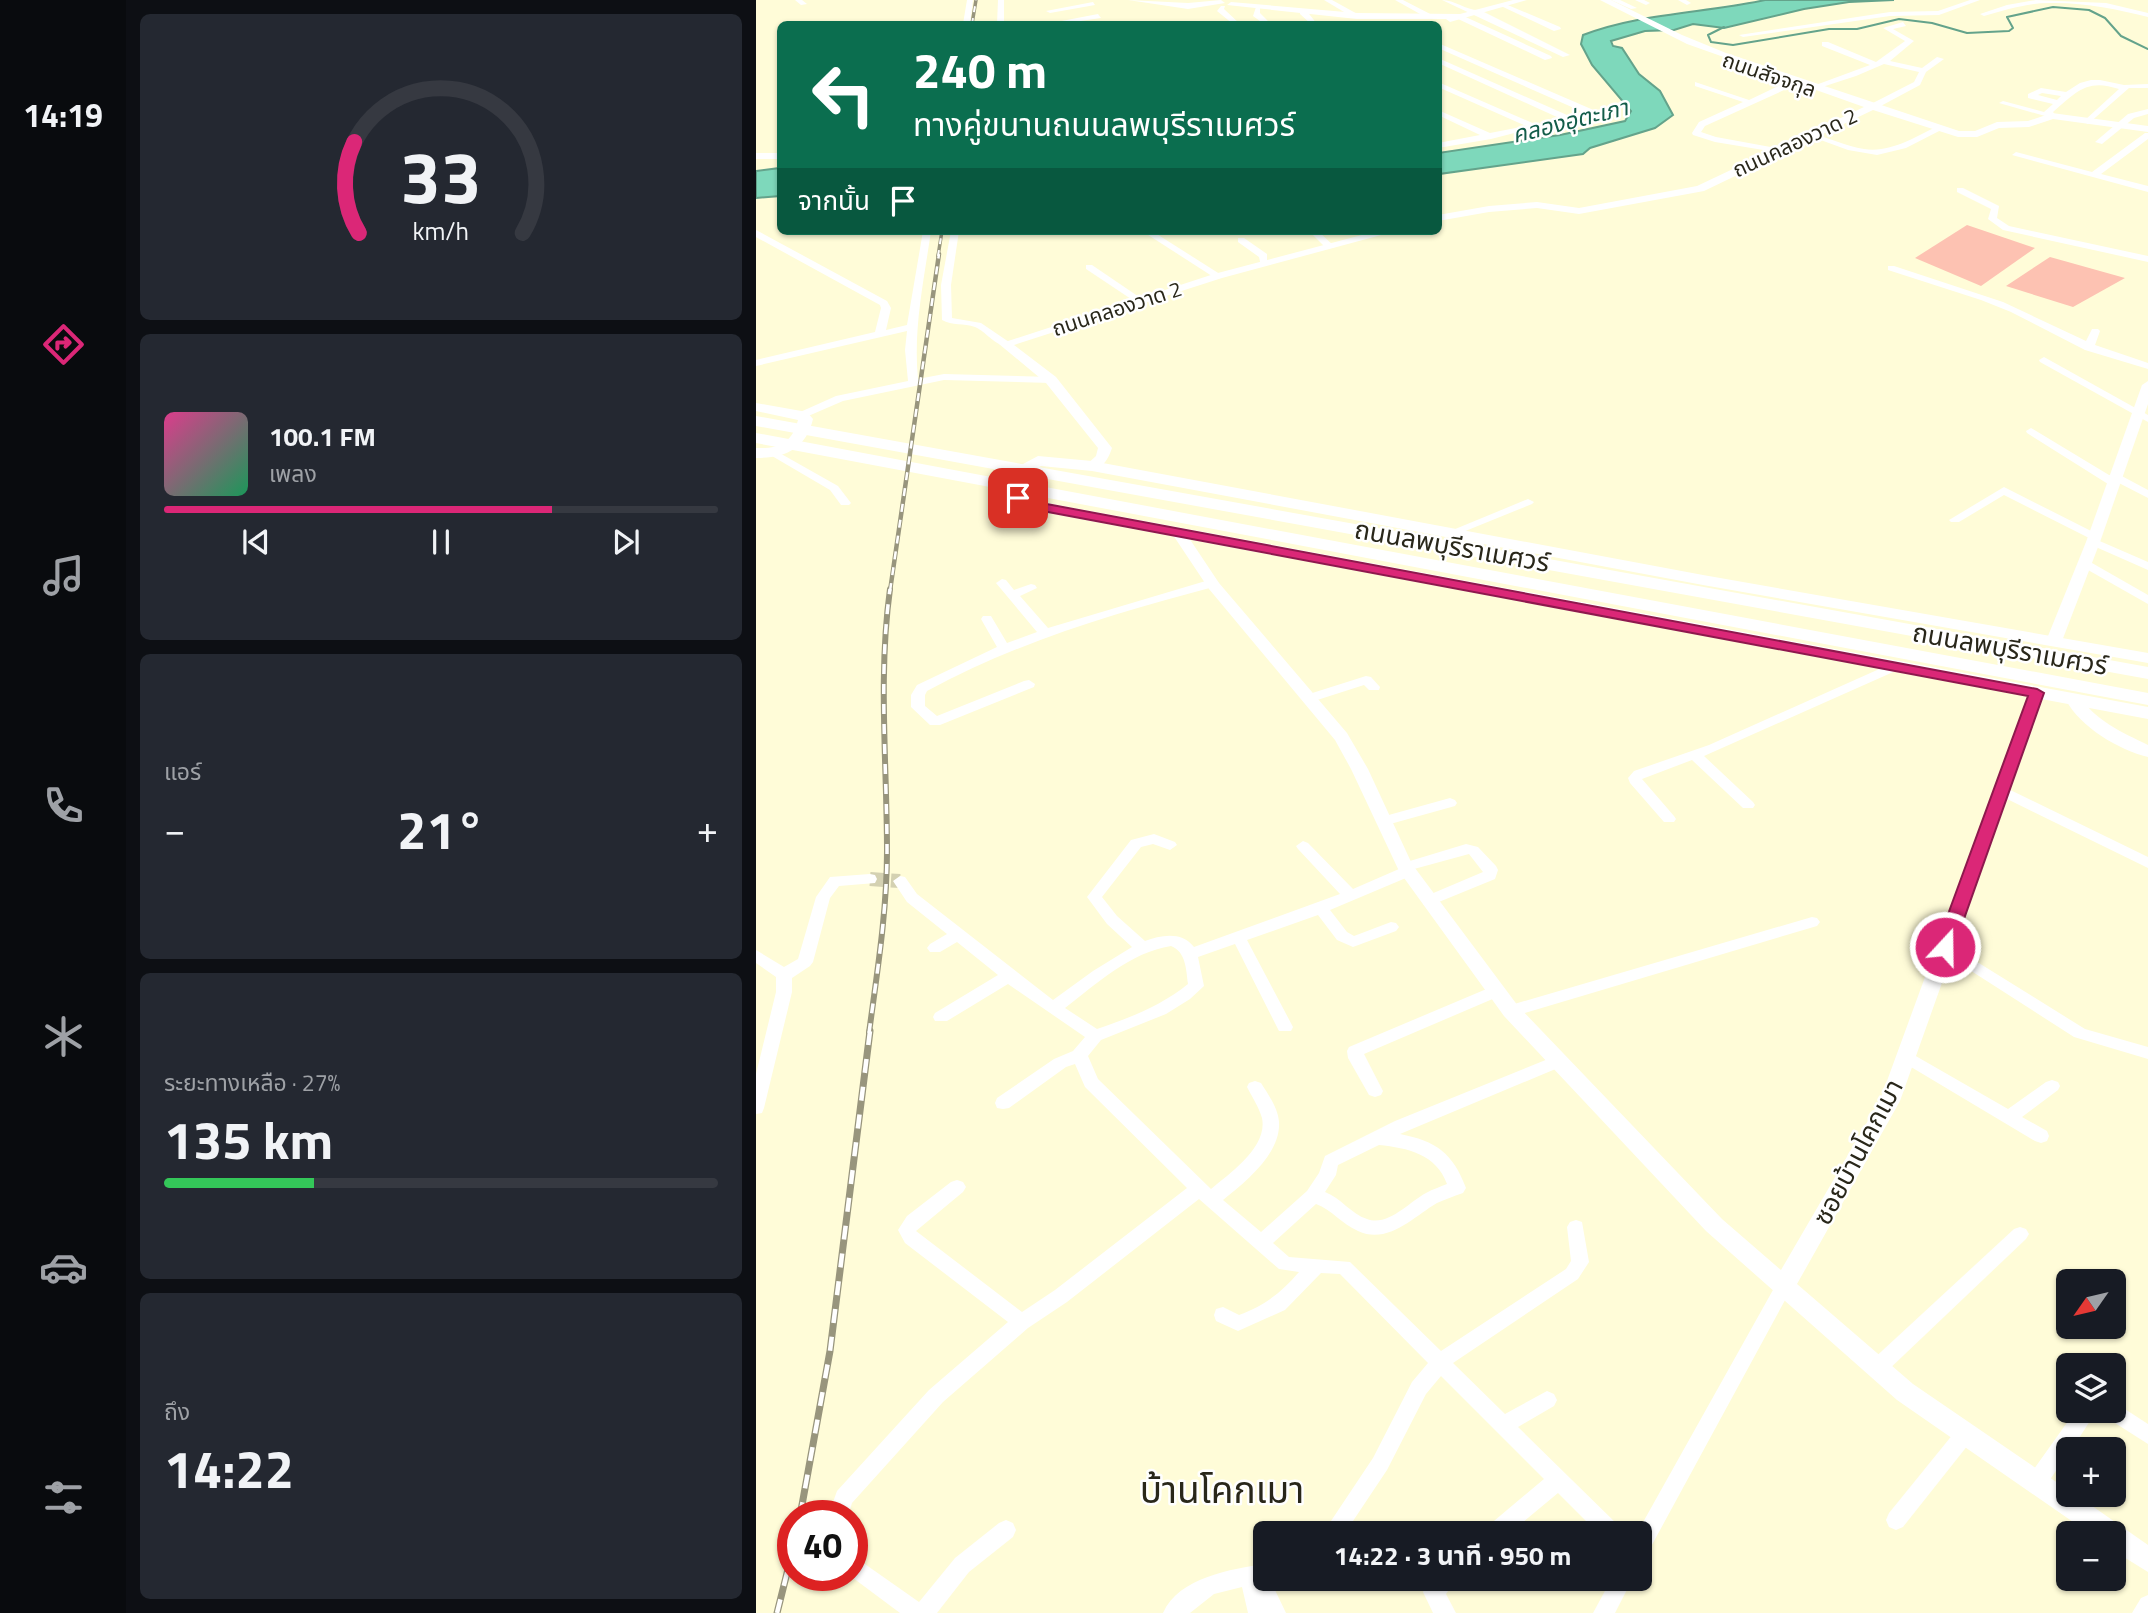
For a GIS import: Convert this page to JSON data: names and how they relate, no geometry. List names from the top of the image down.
{
  "streets": {
    "main road": ["ถนนลพบุรีราเมศวร์"],
    "street": ["ถนนสัจจกุล", "ถนนคลองวาด 2", "ซอยบ้านโคกเมา"]
  },
  "crossings": [
    ["ถนนสัจจกุล", "ถนนคลองวาด 2"]
  ],
  "districts": ["บ้านโคกเมา"],
  "water": ["คลองอุ่ตะเภา"],
  "north": "bottom left",
  "page": {
    "tabs": "14:19",
    "turn": ["240 m", "ทางคู่ขนานถนนลพบุรีราเมศวร์"],
    "then": "จากนั้น",
    "song": ["100.1 FM", "เพลง"],
    "tile": [
      "แอร์",
      ["ระยะทางเหลือ · 27%", "135 km"],
      ["ถึง", "14:22"]
    ],
    "heat": ["−", "21°", "+"],
    "map_buttons": ["+", "−"],
    "limit": "40",
    "trip": "14:22 · 3 นาที · 950 m",
    "gauge": ["33", "km/h"]
  }
}
